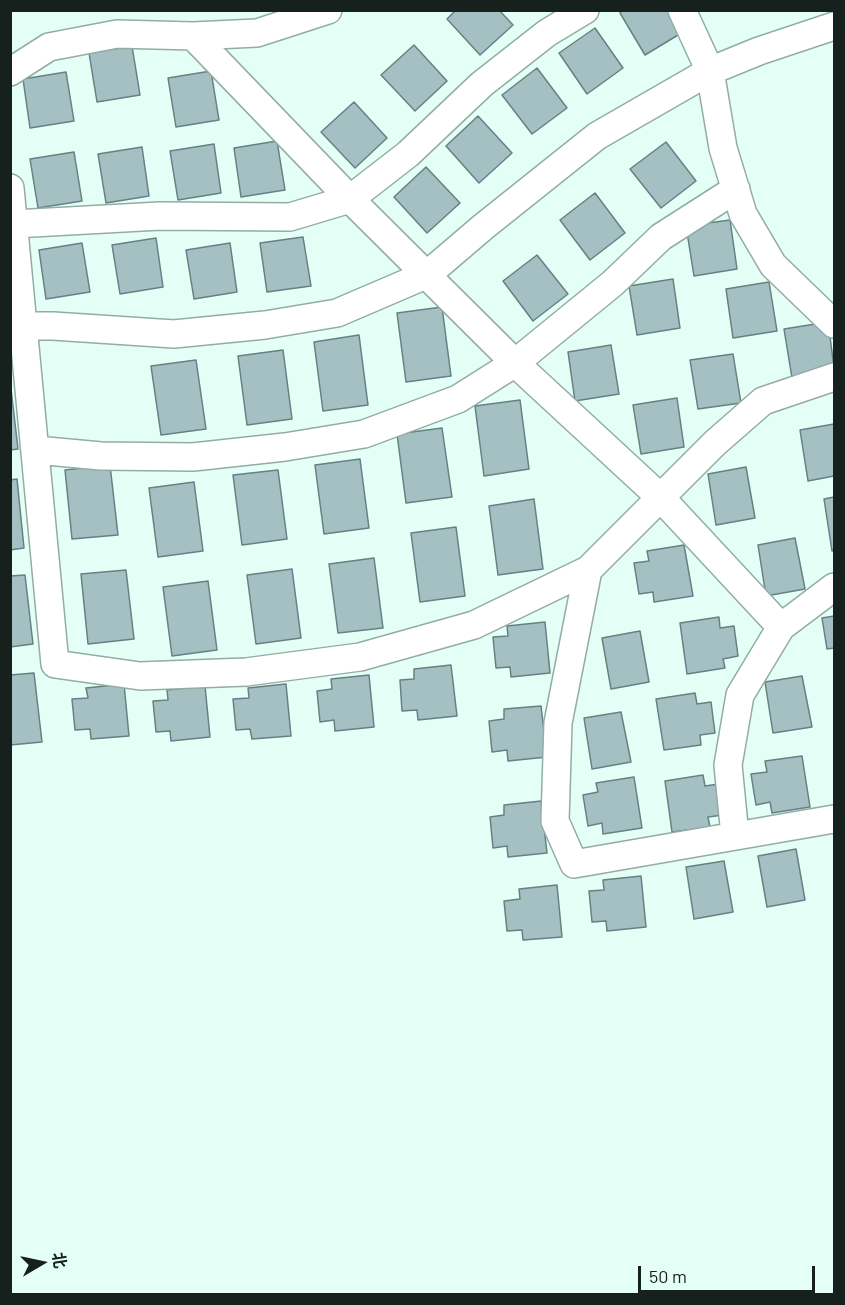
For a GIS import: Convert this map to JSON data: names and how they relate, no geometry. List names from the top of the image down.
{
  "scale_bar": "50 m",
  "north": "right"
}
